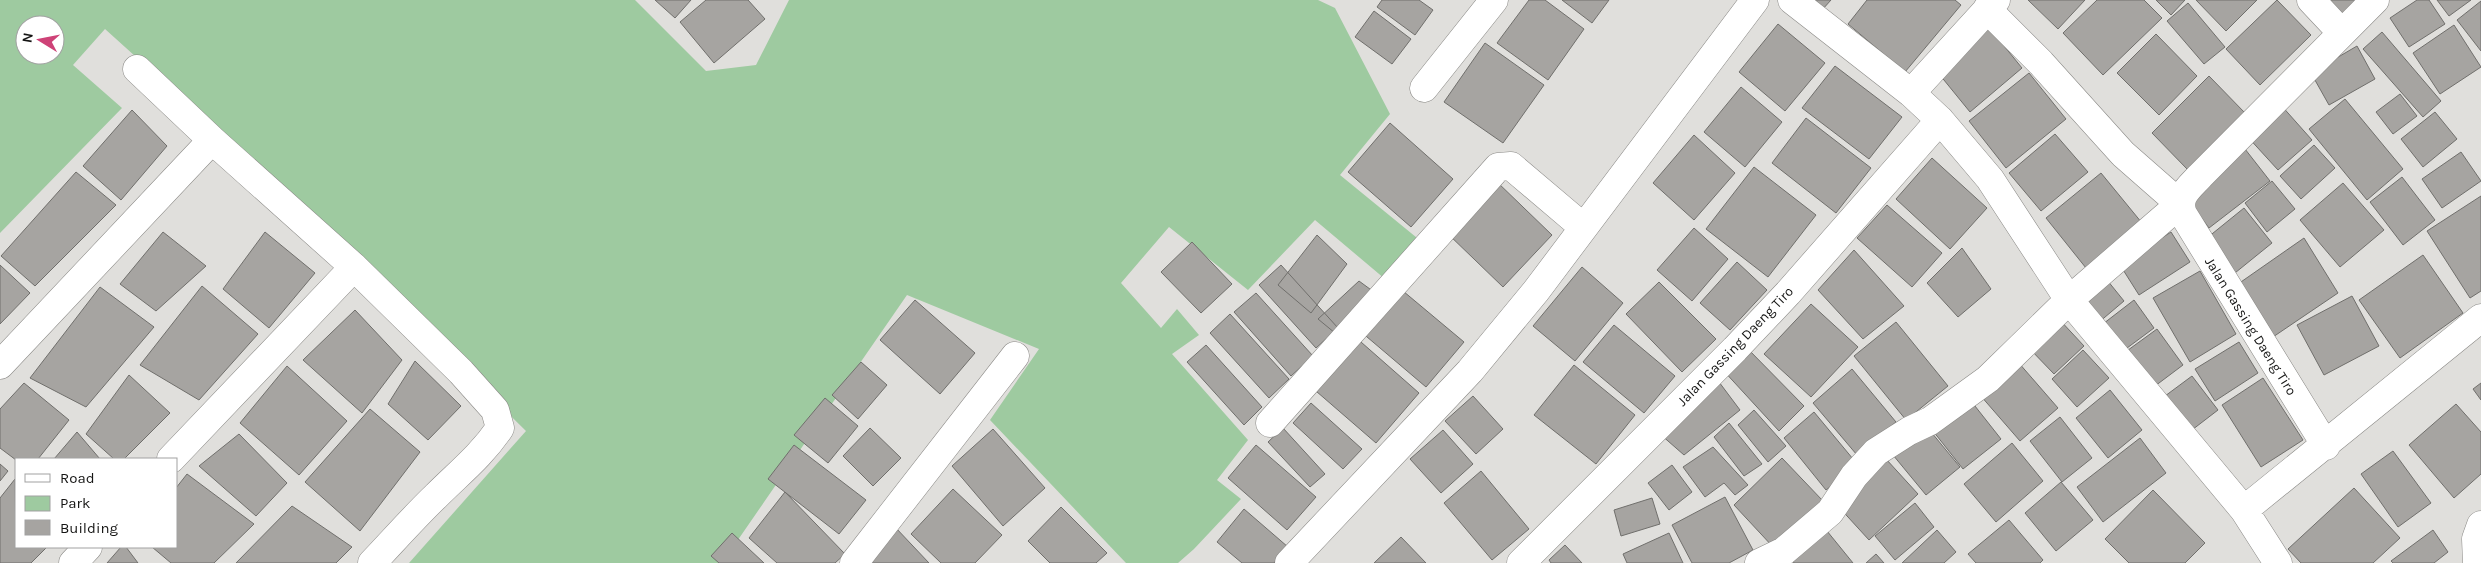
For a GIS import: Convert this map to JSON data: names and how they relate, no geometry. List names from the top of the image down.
{
  "streets": {
    "street": ["Jalan Gassing Daeng Tiro"]
  },
  "legend": ["Road", "Park", "Building"],
  "north": "left"
}
